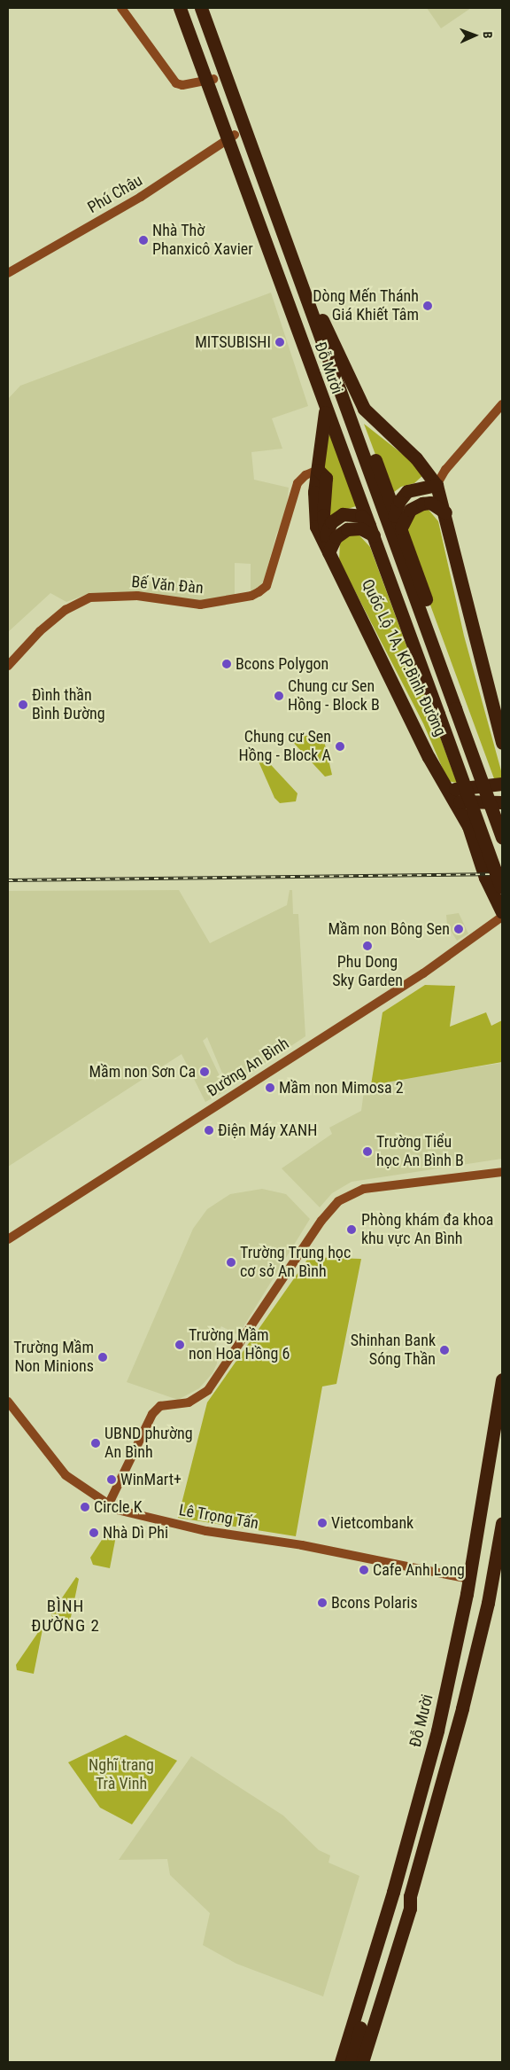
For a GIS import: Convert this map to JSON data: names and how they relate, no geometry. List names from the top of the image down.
{
  "streets": {
    "highway": ["Đỗ Mười"],
    "street": [
      "Phú Châu",
      "Bế Văn Đàn",
      "Đường An Bình",
      "Lê Trọng Tấn"
    ]
  },
  "crossings": [
    ["Phú Châu", "Đỗ Mười"],
    ["Đỗ Mười", "Lê Trọng Tấn"]
  ],
  "districts": ["BÌNH ĐƯỜNG 2"],
  "parks": ["Nghĩ trang Trà Vinh"],
  "places": [
    "Nhà Thờ Phanxicô Xavier",
    "Dòng Mến Thánh Giá Khiết Tâm",
    "MITSUBISHI",
    "Bcons Polygon",
    "Chung cư Sen Hồng - Block B",
    "Đình thần Bình Đường",
    "Chung cư Sen Hồng - Block A",
    "Mầm non Bông Sen",
    "Phu Dong Sky Garden",
    "Mầm non Sơn Ca",
    "Mầm non Mimosa 2",
    "Điện Máy XANH",
    "Trường Tiểu học An Bình B",
    "Phòng khám đa khoa khu vực An Bình",
    "Trường Trung học cơ sở An Bình",
    "Trường Mầm non Hoa Hồng 6",
    "Shinhan Bank Sóng Thần",
    "Trường Mầm Non Minions",
    "UBND phường An Bình",
    "WinMart+",
    "Circle K",
    "Vietcombank",
    "Nhà Dì Phi",
    "Cafe Anh Long",
    "Bcons Polaris"
  ],
  "north": "right"
}
